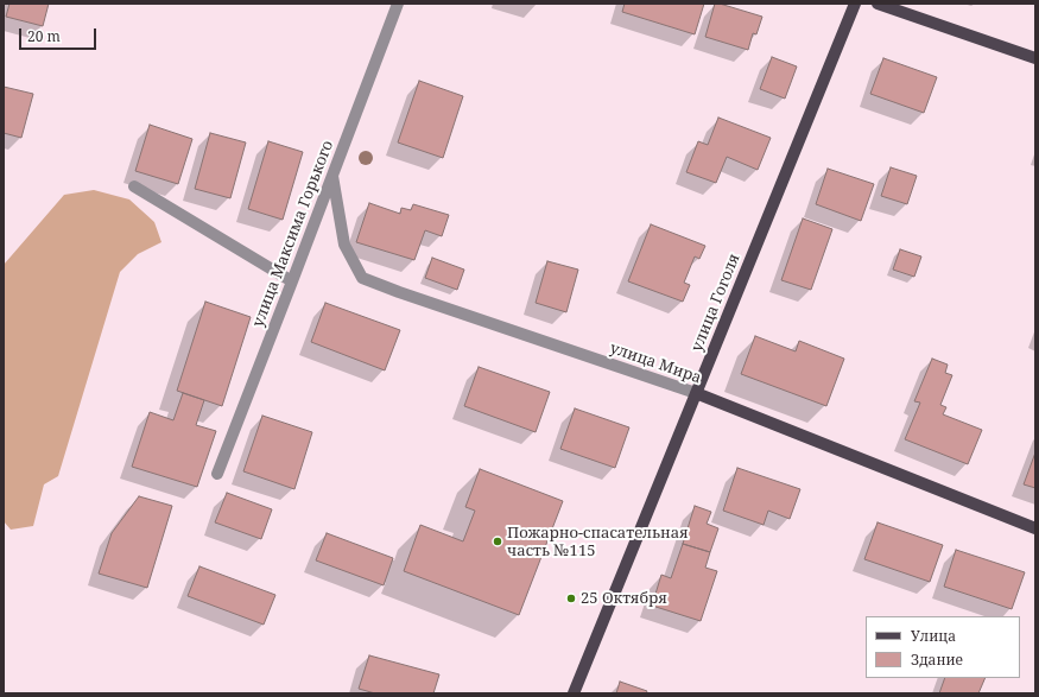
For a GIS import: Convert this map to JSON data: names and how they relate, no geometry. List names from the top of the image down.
{
  "streets": {
    "main road": ["улица Гоголя", "улица Мира"],
    "street": ["улица Максима Горького"]
  },
  "crossings": [
    ["улица Максима Горького", "улица Мира"],
    ["улица Гоголя", "улица Мира"]
  ],
  "places": ["Пожарно-спасательная часть №115", "25 Октября"],
  "legend": ["Улица", "Здание"],
  "scale_bar": "20 m"
}
